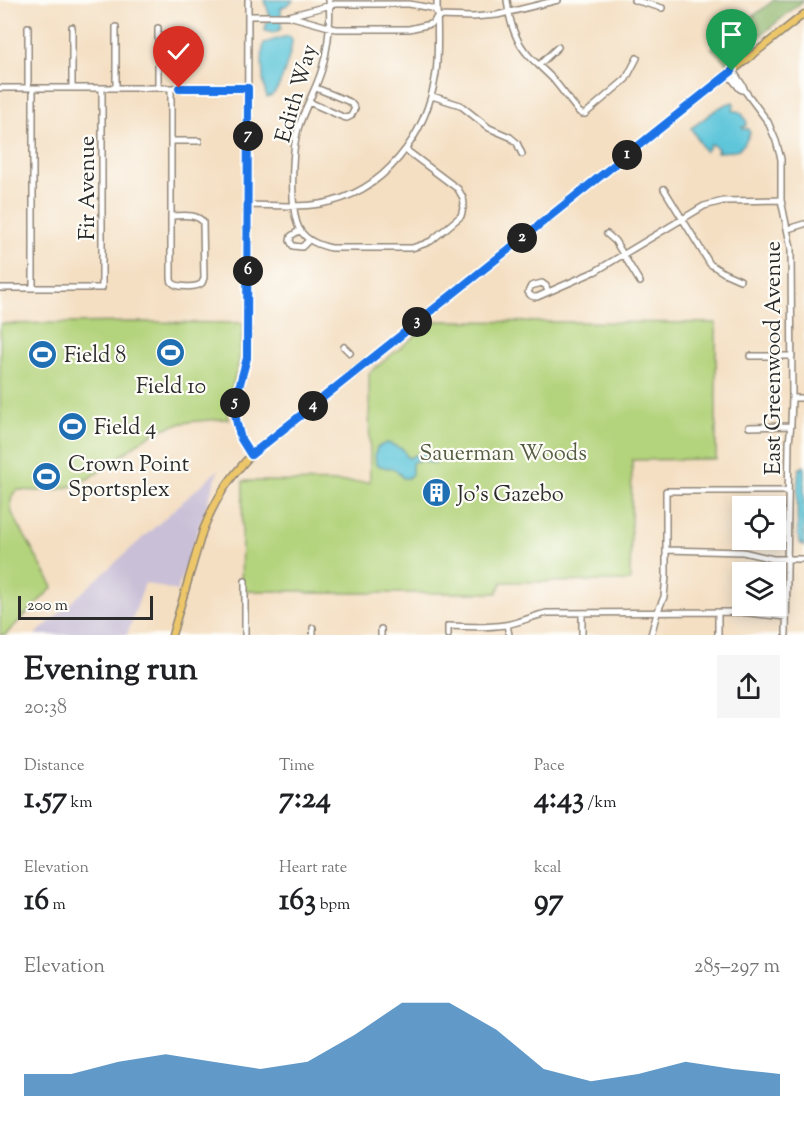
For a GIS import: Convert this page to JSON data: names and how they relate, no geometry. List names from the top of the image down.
{
  "streets": {
    "street": ["Edith Way", "Fir Avenue", "East Greenwood Avenue"]
  },
  "parks": ["Sauerman Woods"],
  "places": {
    "sports": [
      "Field 10",
      "Field 8",
      "Field 4",
      "Crown Point Sportsplex"
    ],
    "building": ["Jo's Gazebo"]
  },
  "scale_bar": "200 m",
  "page": {
    "pins": [
      "7",
      "1",
      "2",
      "6",
      "3",
      "5",
      "4"
    ],
    "scale": "200 m",
    "heading": ["Evening run", "20:38"],
    "stats": [
      ["Distance", "1.57 km"],
      ["Time", "7:24"],
      ["Pace", "4:43 /km"],
      ["Elevation", "16 m"],
      ["Heart rate", "163 bpm"],
      ["kcal", "97"]
    ],
    "chart": ["Elevation", "285–297 m"]
  }
}
